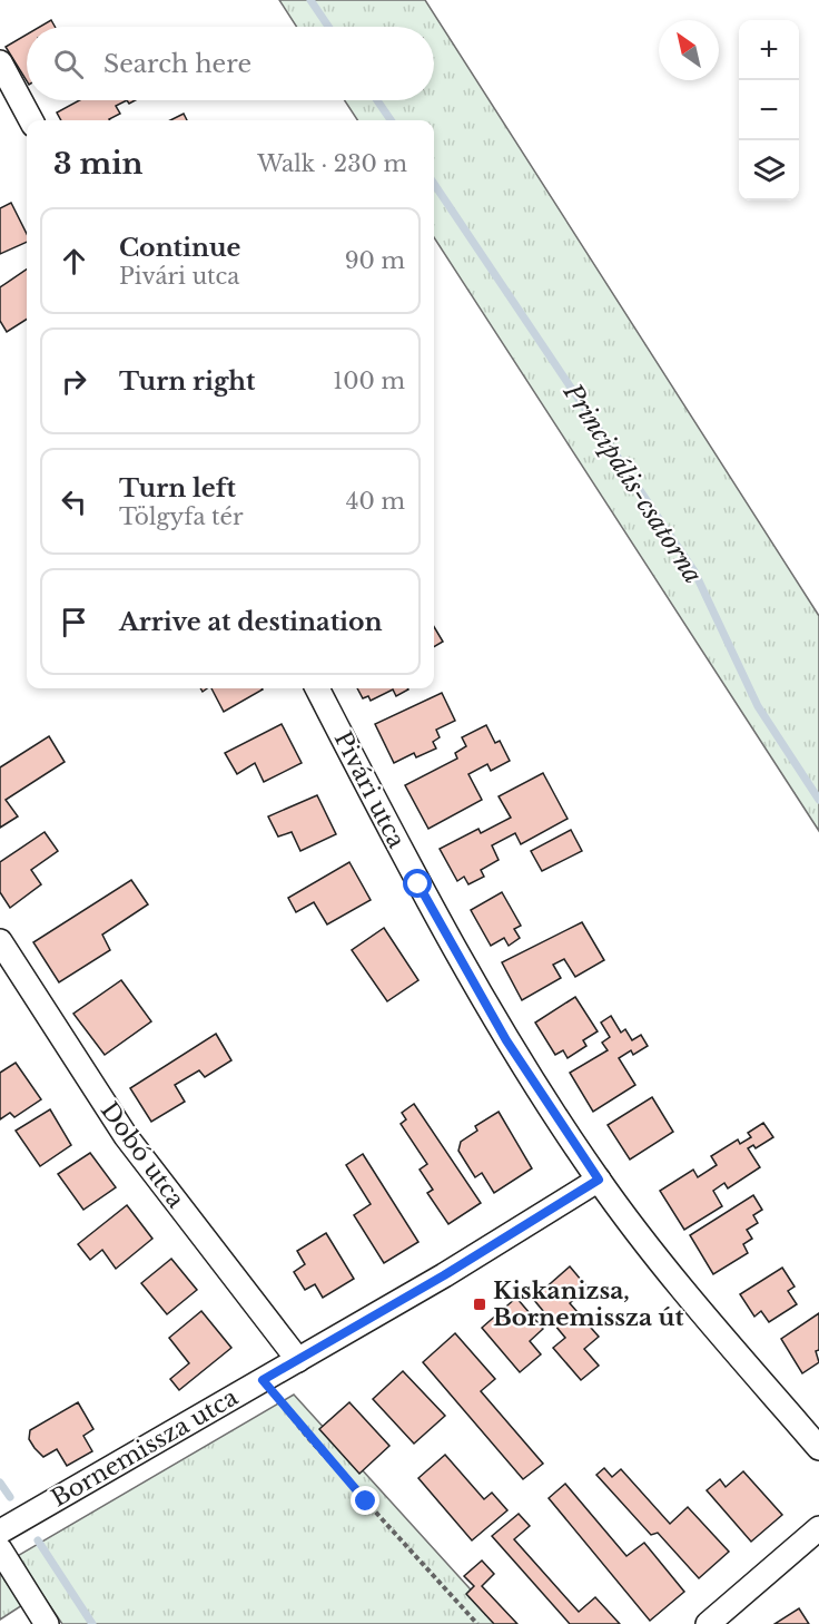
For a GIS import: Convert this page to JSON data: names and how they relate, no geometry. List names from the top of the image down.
{
  "streets": {
    "street": ["Pivári utca", "Dobó utca", "Bornemissza utca"]
  },
  "crossings": [
    ["Pivári utca", "Bornemissza utca"],
    ["Dobó utca", "Bornemissza utca"]
  ],
  "water": ["Principális-csatorna"],
  "places": {
    "transit": ["Kiskanizsa, Bornemissza út"]
  },
  "north": "top left",
  "page": {
    "map_buttons": ["+", "−"],
    "search": "Search here",
    "heading": ["3 min", "Walk · 230 m"],
    "list": [
      ["Continue", "Pivári utca", "90 m"],
      ["Turn right", "100 m"],
      ["Turn left", "Tölgyfa tér", "40 m"],
      "Arrive at destination"
    ]
  }
}
